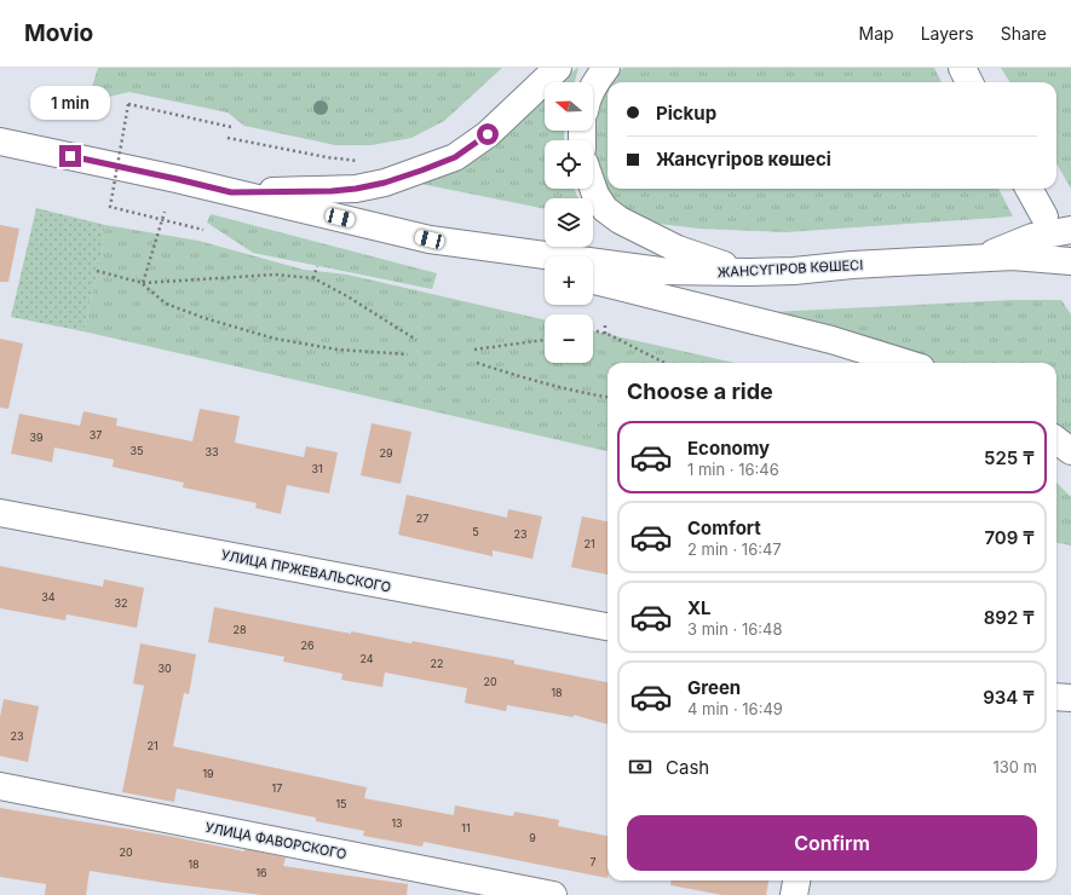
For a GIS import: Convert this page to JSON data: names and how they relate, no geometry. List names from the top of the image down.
{
  "streets": {
    "main road": ["ЖАНСҮГІРОВ КӨШЕСІ", "УЛИЦА ПРЖЕВАЛЬСКОГО", "УЛИЦА ФАВОРСКОГО"]
  },
  "house_numbers": [
    "37",
    "39",
    "35",
    "33",
    "29",
    "31",
    "27",
    "5",
    "23",
    "21",
    "34",
    "32",
    "28",
    "26",
    "24",
    "22",
    "30",
    "20",
    "18",
    "23",
    "21",
    "19",
    "17",
    "15",
    "13",
    "11",
    "9",
    "20",
    "7",
    "18",
    "16"
  ],
  "north": "left",
  "page": {
    "header": "Movio",
    "nav": ["Map", "Layers", "Share"],
    "map_buttons": ["+", "−"],
    "banner": ["Pickup", "Жансүгіров көшесі"],
    "bubble": "1 min",
    "heading": "Choose a ride",
    "list": [
      {
        "name": "Economy",
        "note": "1 min · 16:46",
        "value": "525 ₸"
      },
      {
        "name": "Comfort",
        "note": "2 min · 16:47",
        "value": "709 ₸"
      },
      {
        "name": "XL",
        "note": "3 min · 16:48",
        "value": "892 ₸"
      },
      {
        "name": "Green",
        "note": "4 min · 16:49",
        "value": "934 ₸"
      }
    ],
    "pay": ["Cash", "130 m"],
    "buttons": "Confirm"
  }
}
